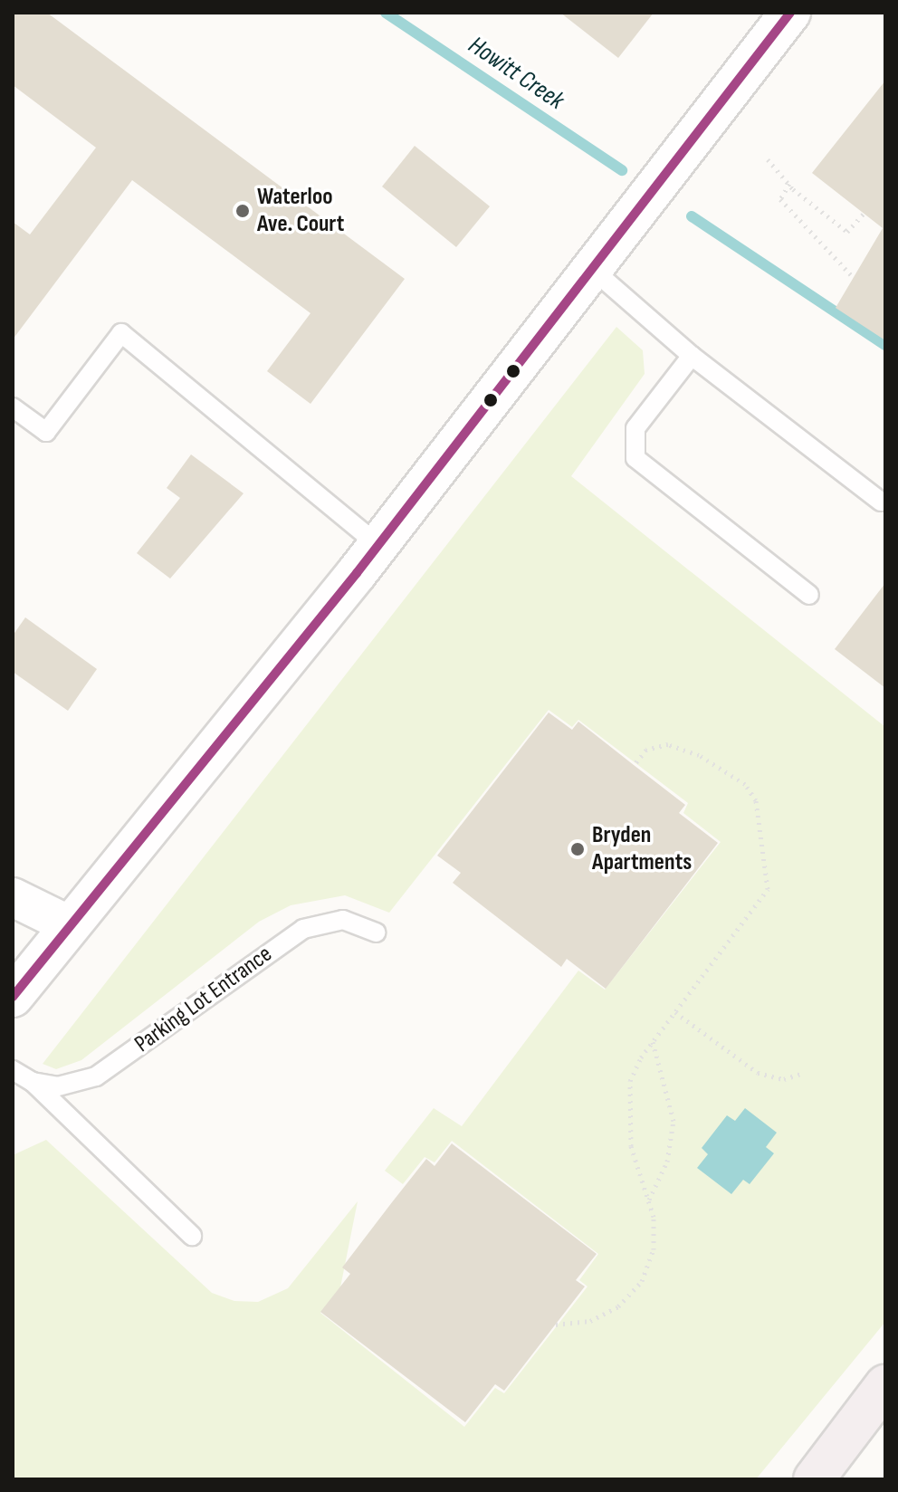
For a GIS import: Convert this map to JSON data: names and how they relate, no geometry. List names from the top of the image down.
{
  "streets": {
    "lane": ["Parking Lot Entrance"]
  },
  "water": ["Howitt Creek"],
  "places": ["Waterloo Ave. Court", "Bryden Apartments"]
}
